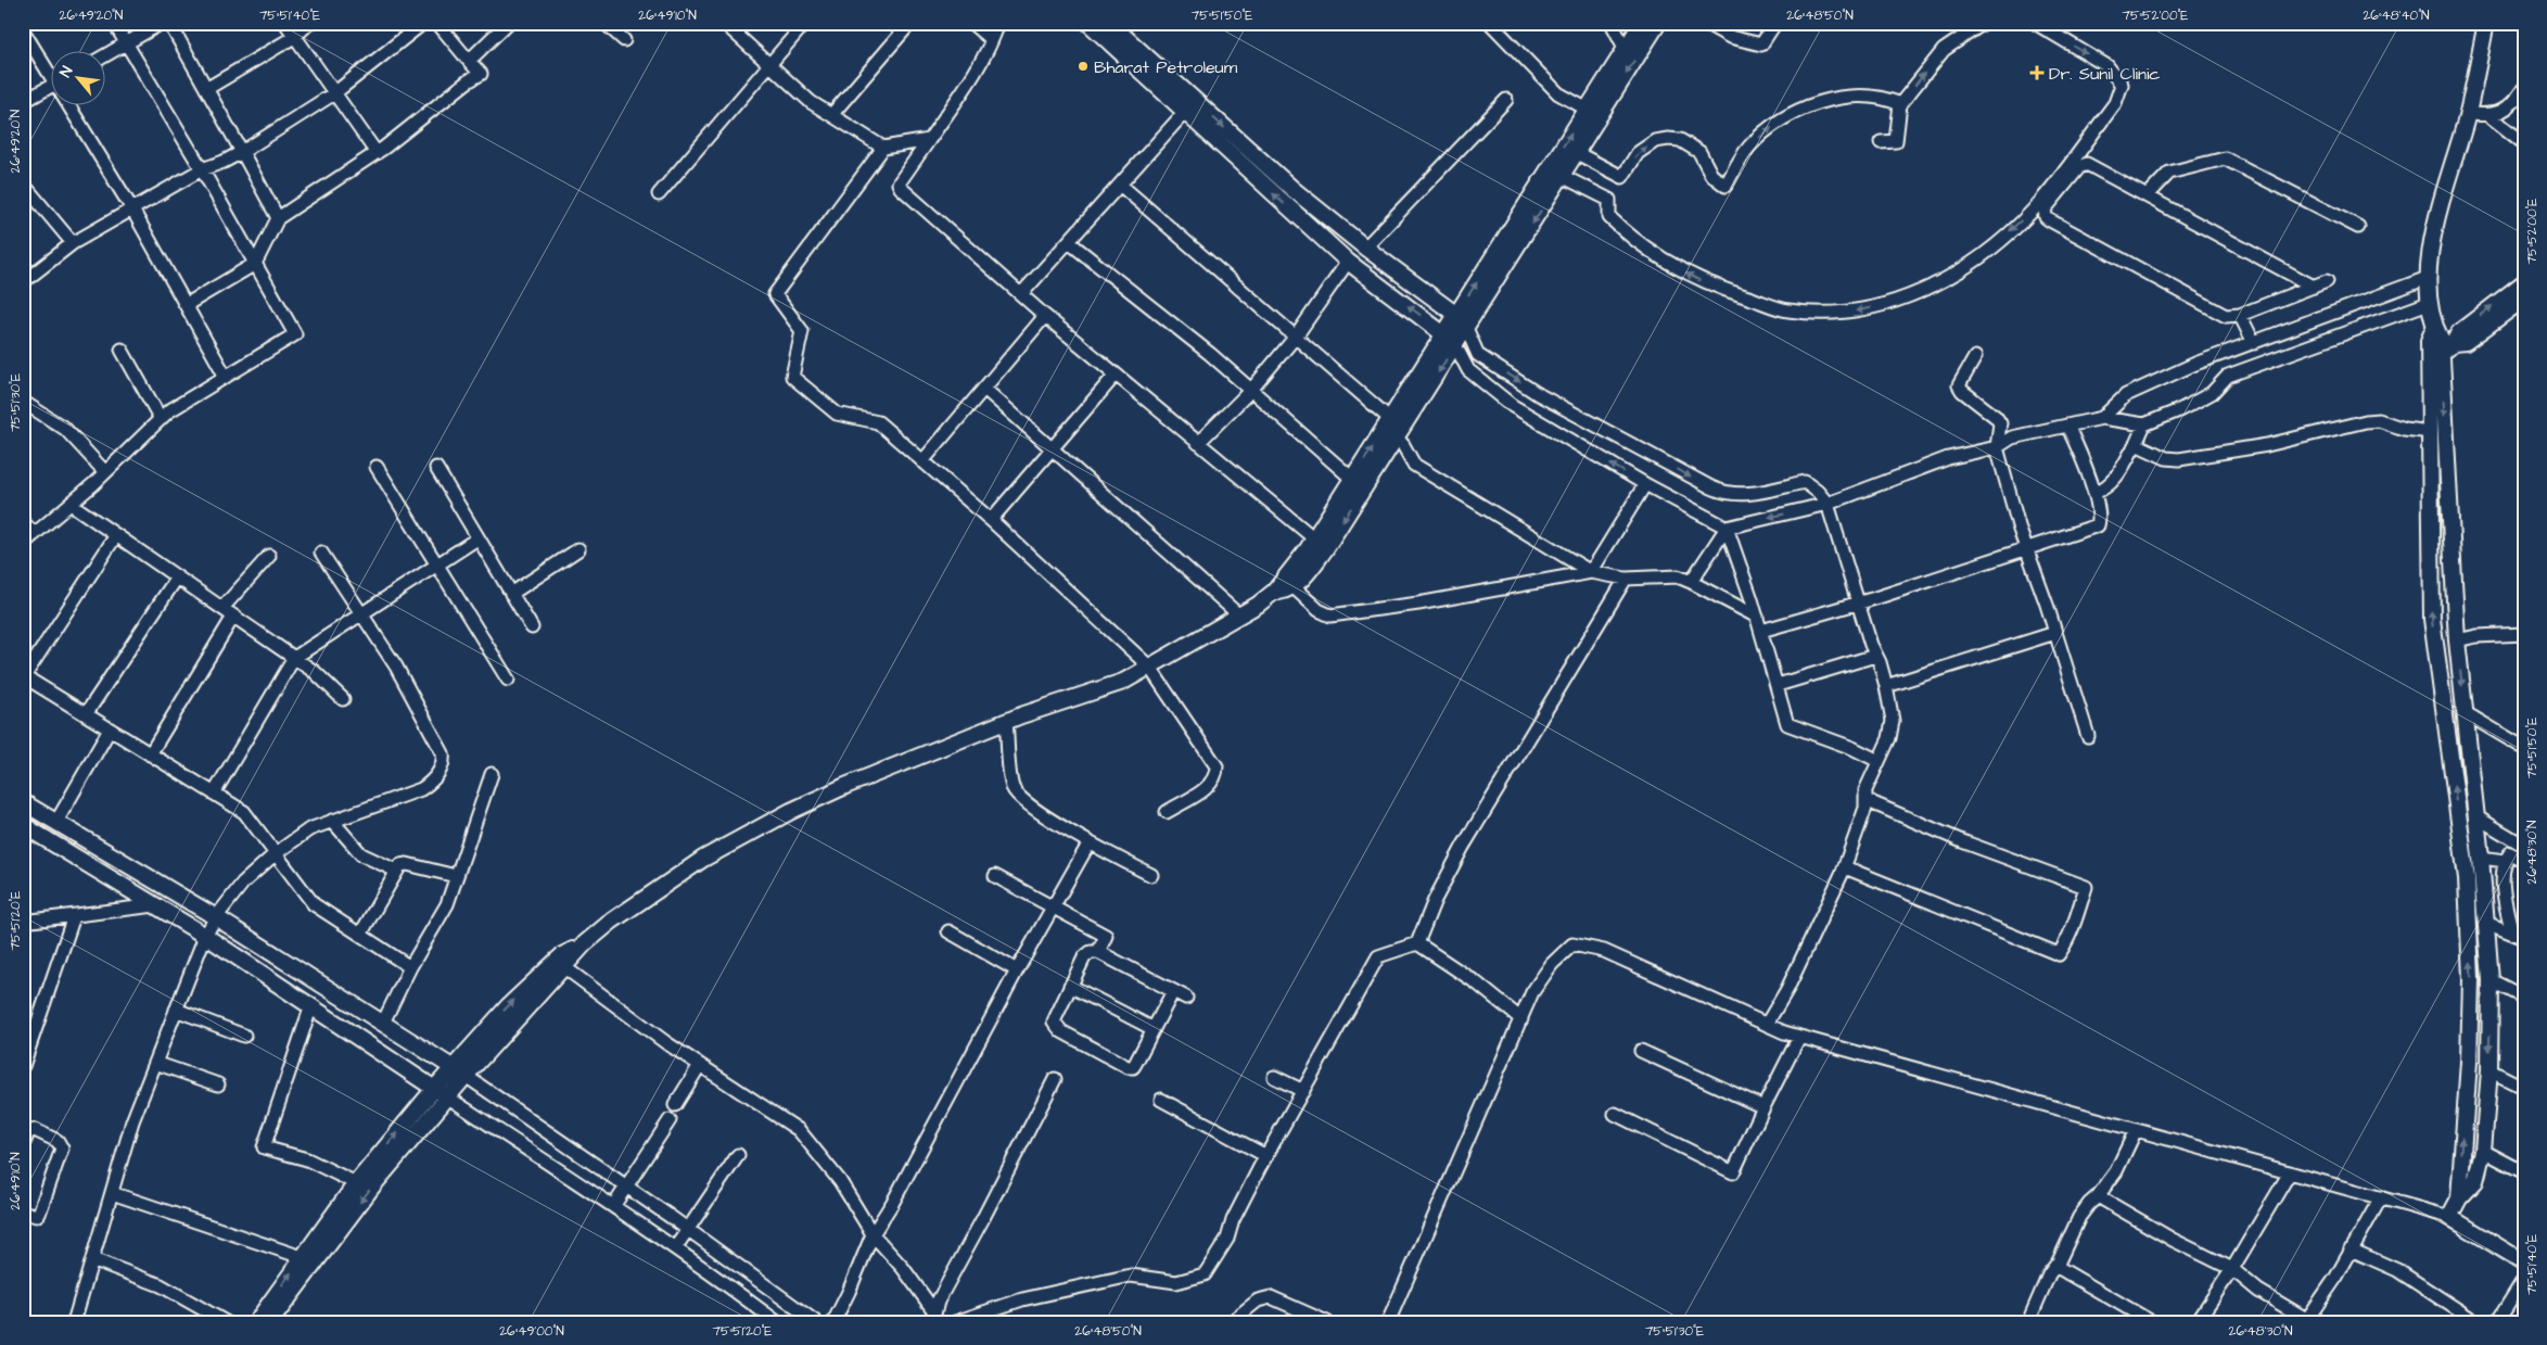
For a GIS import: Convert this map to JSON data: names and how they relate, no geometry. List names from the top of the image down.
{
  "places": {
    "other": ["Bharat Petroleum"],
    "health": ["Dr. Sunil Clinic"]
  },
  "north": "top left",
  "coordinates": [
    "26°49'20\"N",
    "75°51'40\"E",
    "26°49'10\"N",
    "75°51'50\"E",
    "26°48'50\"N",
    "75°52'00\"E",
    "26°48'40\"N",
    "75°51'30\"E",
    "26°48'30\"N",
    "75°51'20\"E",
    "26°49'00\"N"
  ]
}
